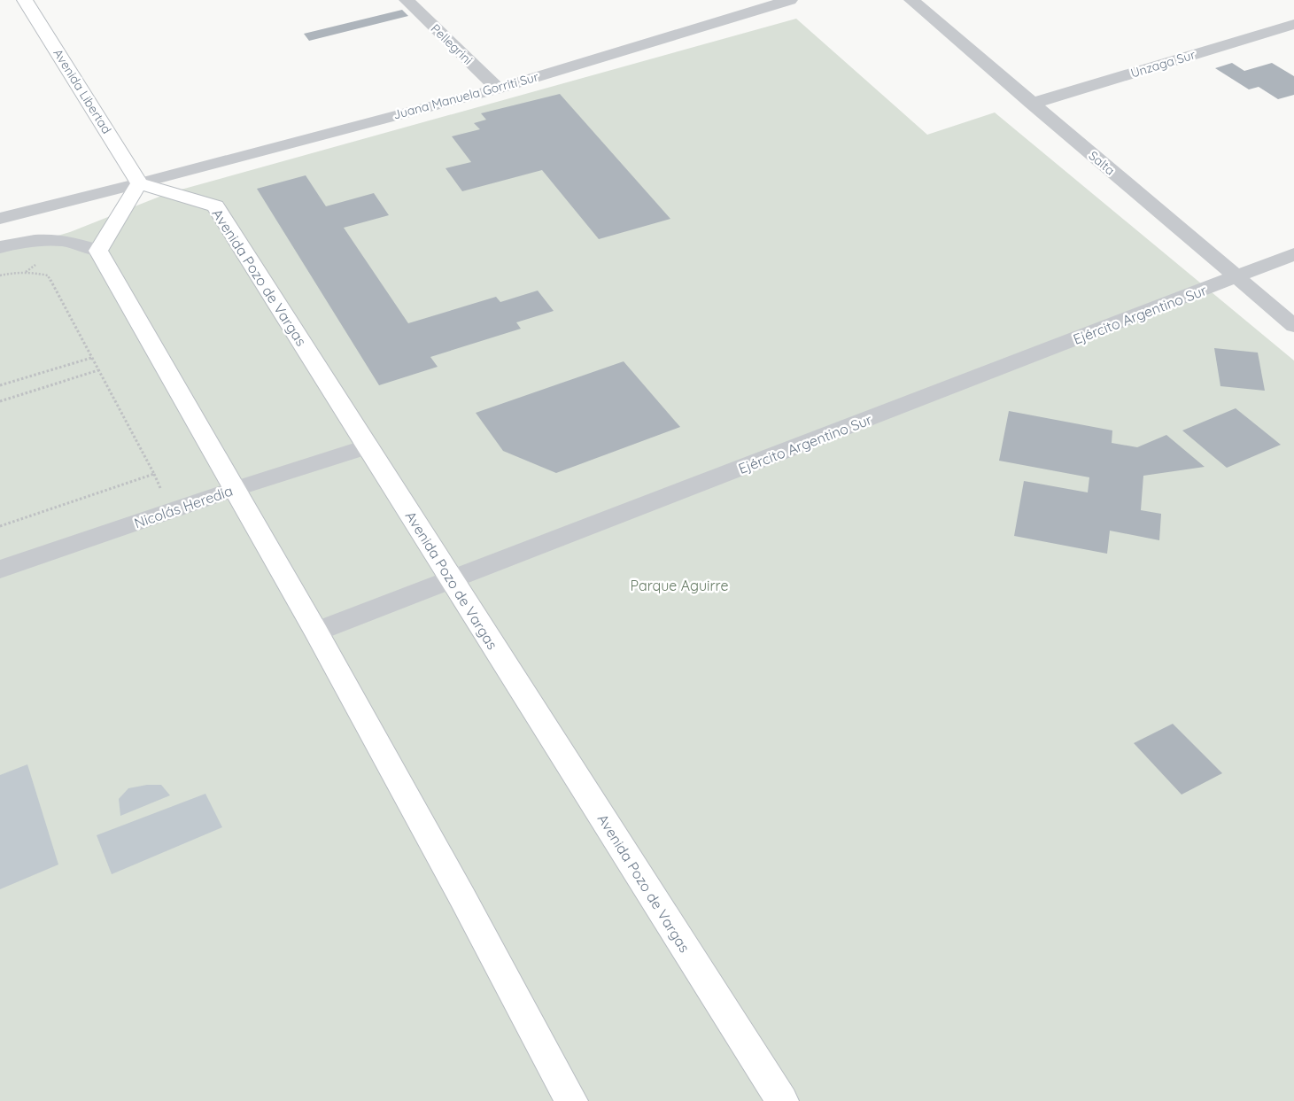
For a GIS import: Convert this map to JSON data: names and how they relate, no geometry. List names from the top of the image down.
{
  "streets": {
    "main road": ["Avenida Libertad", "Avenida Pozo de Vargas"],
    "street": [
      "Pellegrini",
      "Unzaga Sur",
      "Juana Manuela Gorriti Sur",
      "Salta",
      "Ejército Argentino Sur",
      "Nicolás Heredia"
    ]
  },
  "crossings": [
    ["Pellegrini", "Juana Manuela Gorriti Sur"],
    ["Unzaga Sur", "Salta"],
    ["Avenida Libertad", "Juana Manuela Gorriti Sur"],
    ["Avenida Libertad", "Avenida Pozo de Vargas"],
    ["Juana Manuela Gorriti Sur", "Avenida Pozo de Vargas"],
    ["Salta", "Ejército Argentino Sur"],
    ["Avenida Pozo de Vargas", "Ejército Argentino Sur"],
    ["Avenida Pozo de Vargas", "Nicolás Heredia"]
  ],
  "parks": ["Parque Aguirre"]
}
